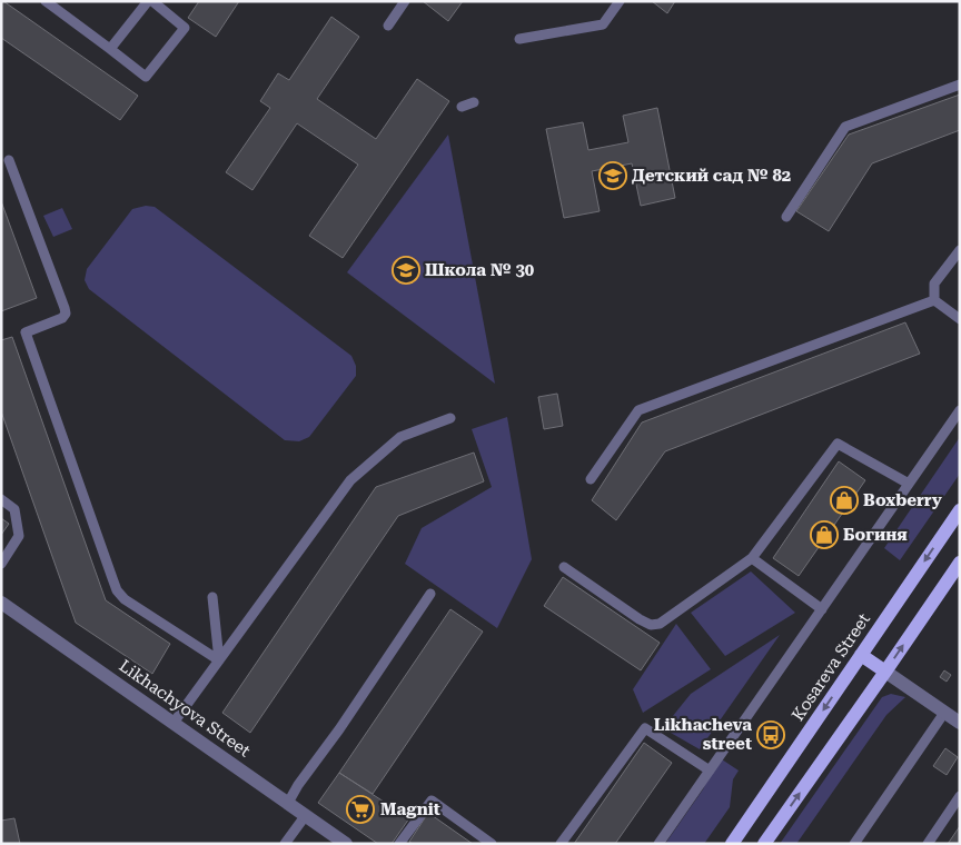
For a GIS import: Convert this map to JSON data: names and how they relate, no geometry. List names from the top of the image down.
{
  "streets": {
    "main road": ["Kosareva Street"],
    "street": ["Likhachyova Street"]
  },
  "places": {
    "school or university": ["Детский сад № 82", "Школа № 30"],
    "shop": ["Boxberry", "Богиня"],
    "bus stop": ["Likhacheva street"],
    "supermarket": ["Magnit"]
  }
}
